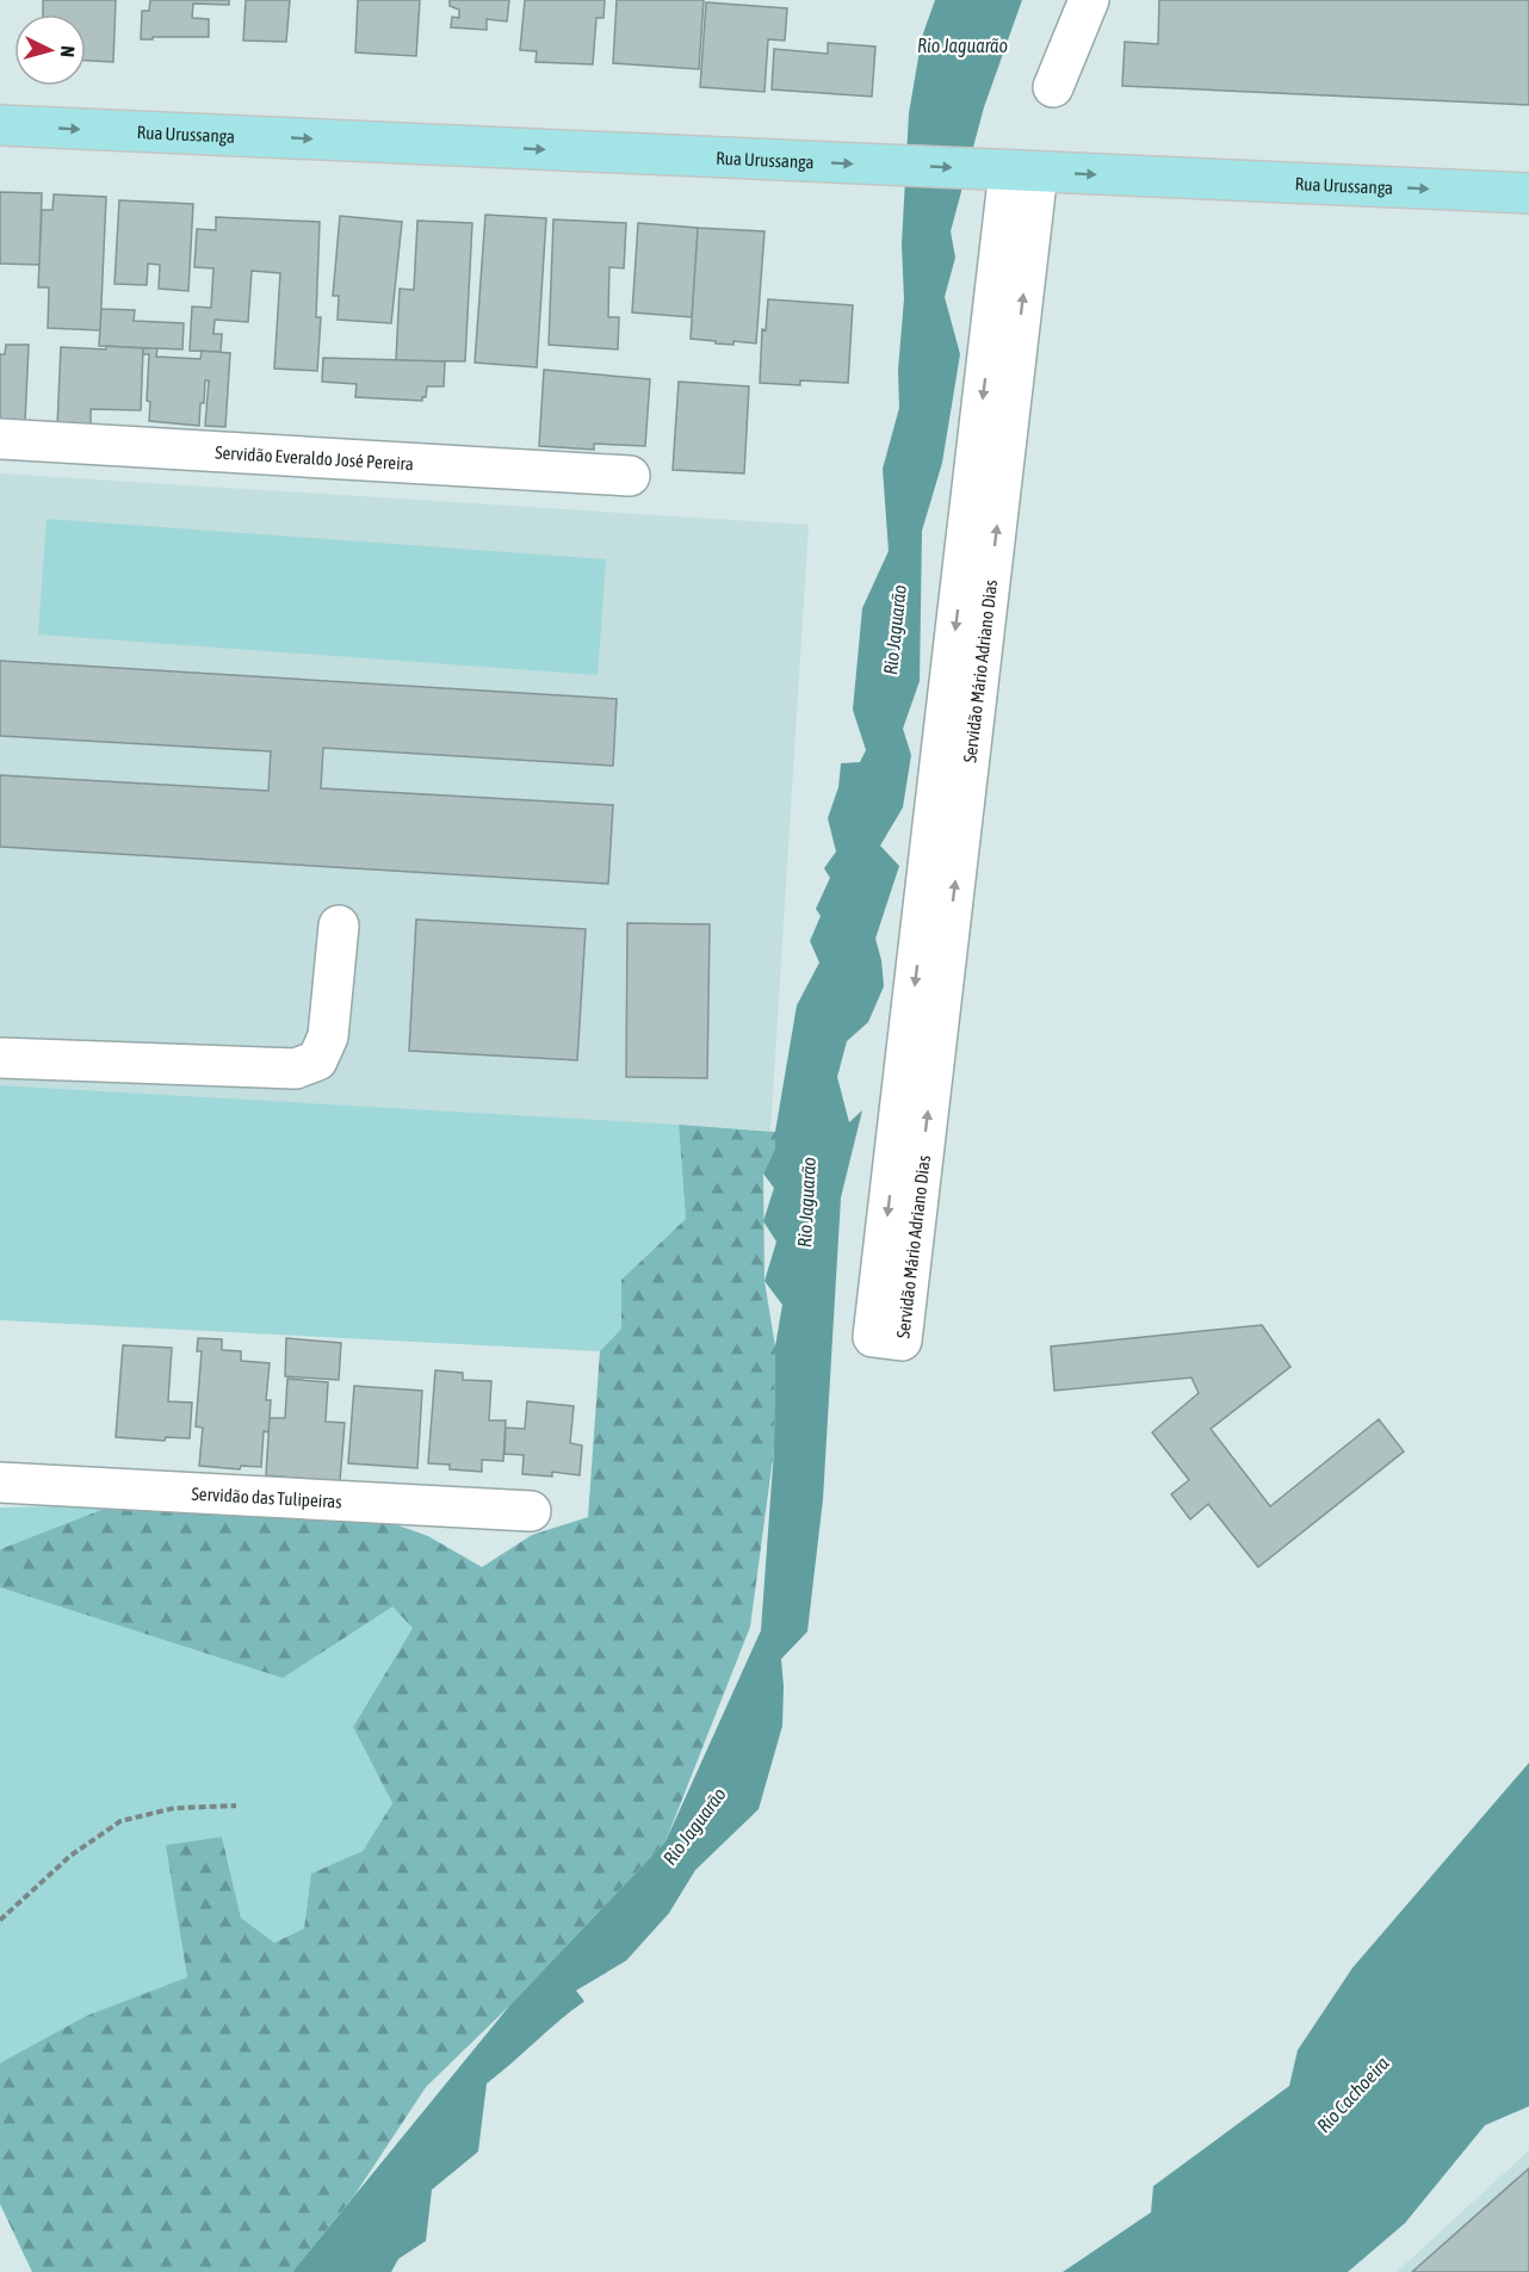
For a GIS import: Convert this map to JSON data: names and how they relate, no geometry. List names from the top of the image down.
{
  "streets": {
    "main road": ["Rua Urussanga"],
    "street": ["Servidão Everaldo José Pereira", "Servidão Mário Adriano Dias", "Servidão das Tulipeiras"]
  },
  "crossings": [
    ["Rua Urussanga", "Servidão Mário Adriano Dias"]
  ],
  "one_way": ["Rua Urussanga"],
  "water": ["Rio Jaguarão", "Rio Cachoeira"],
  "north": "right"
}
